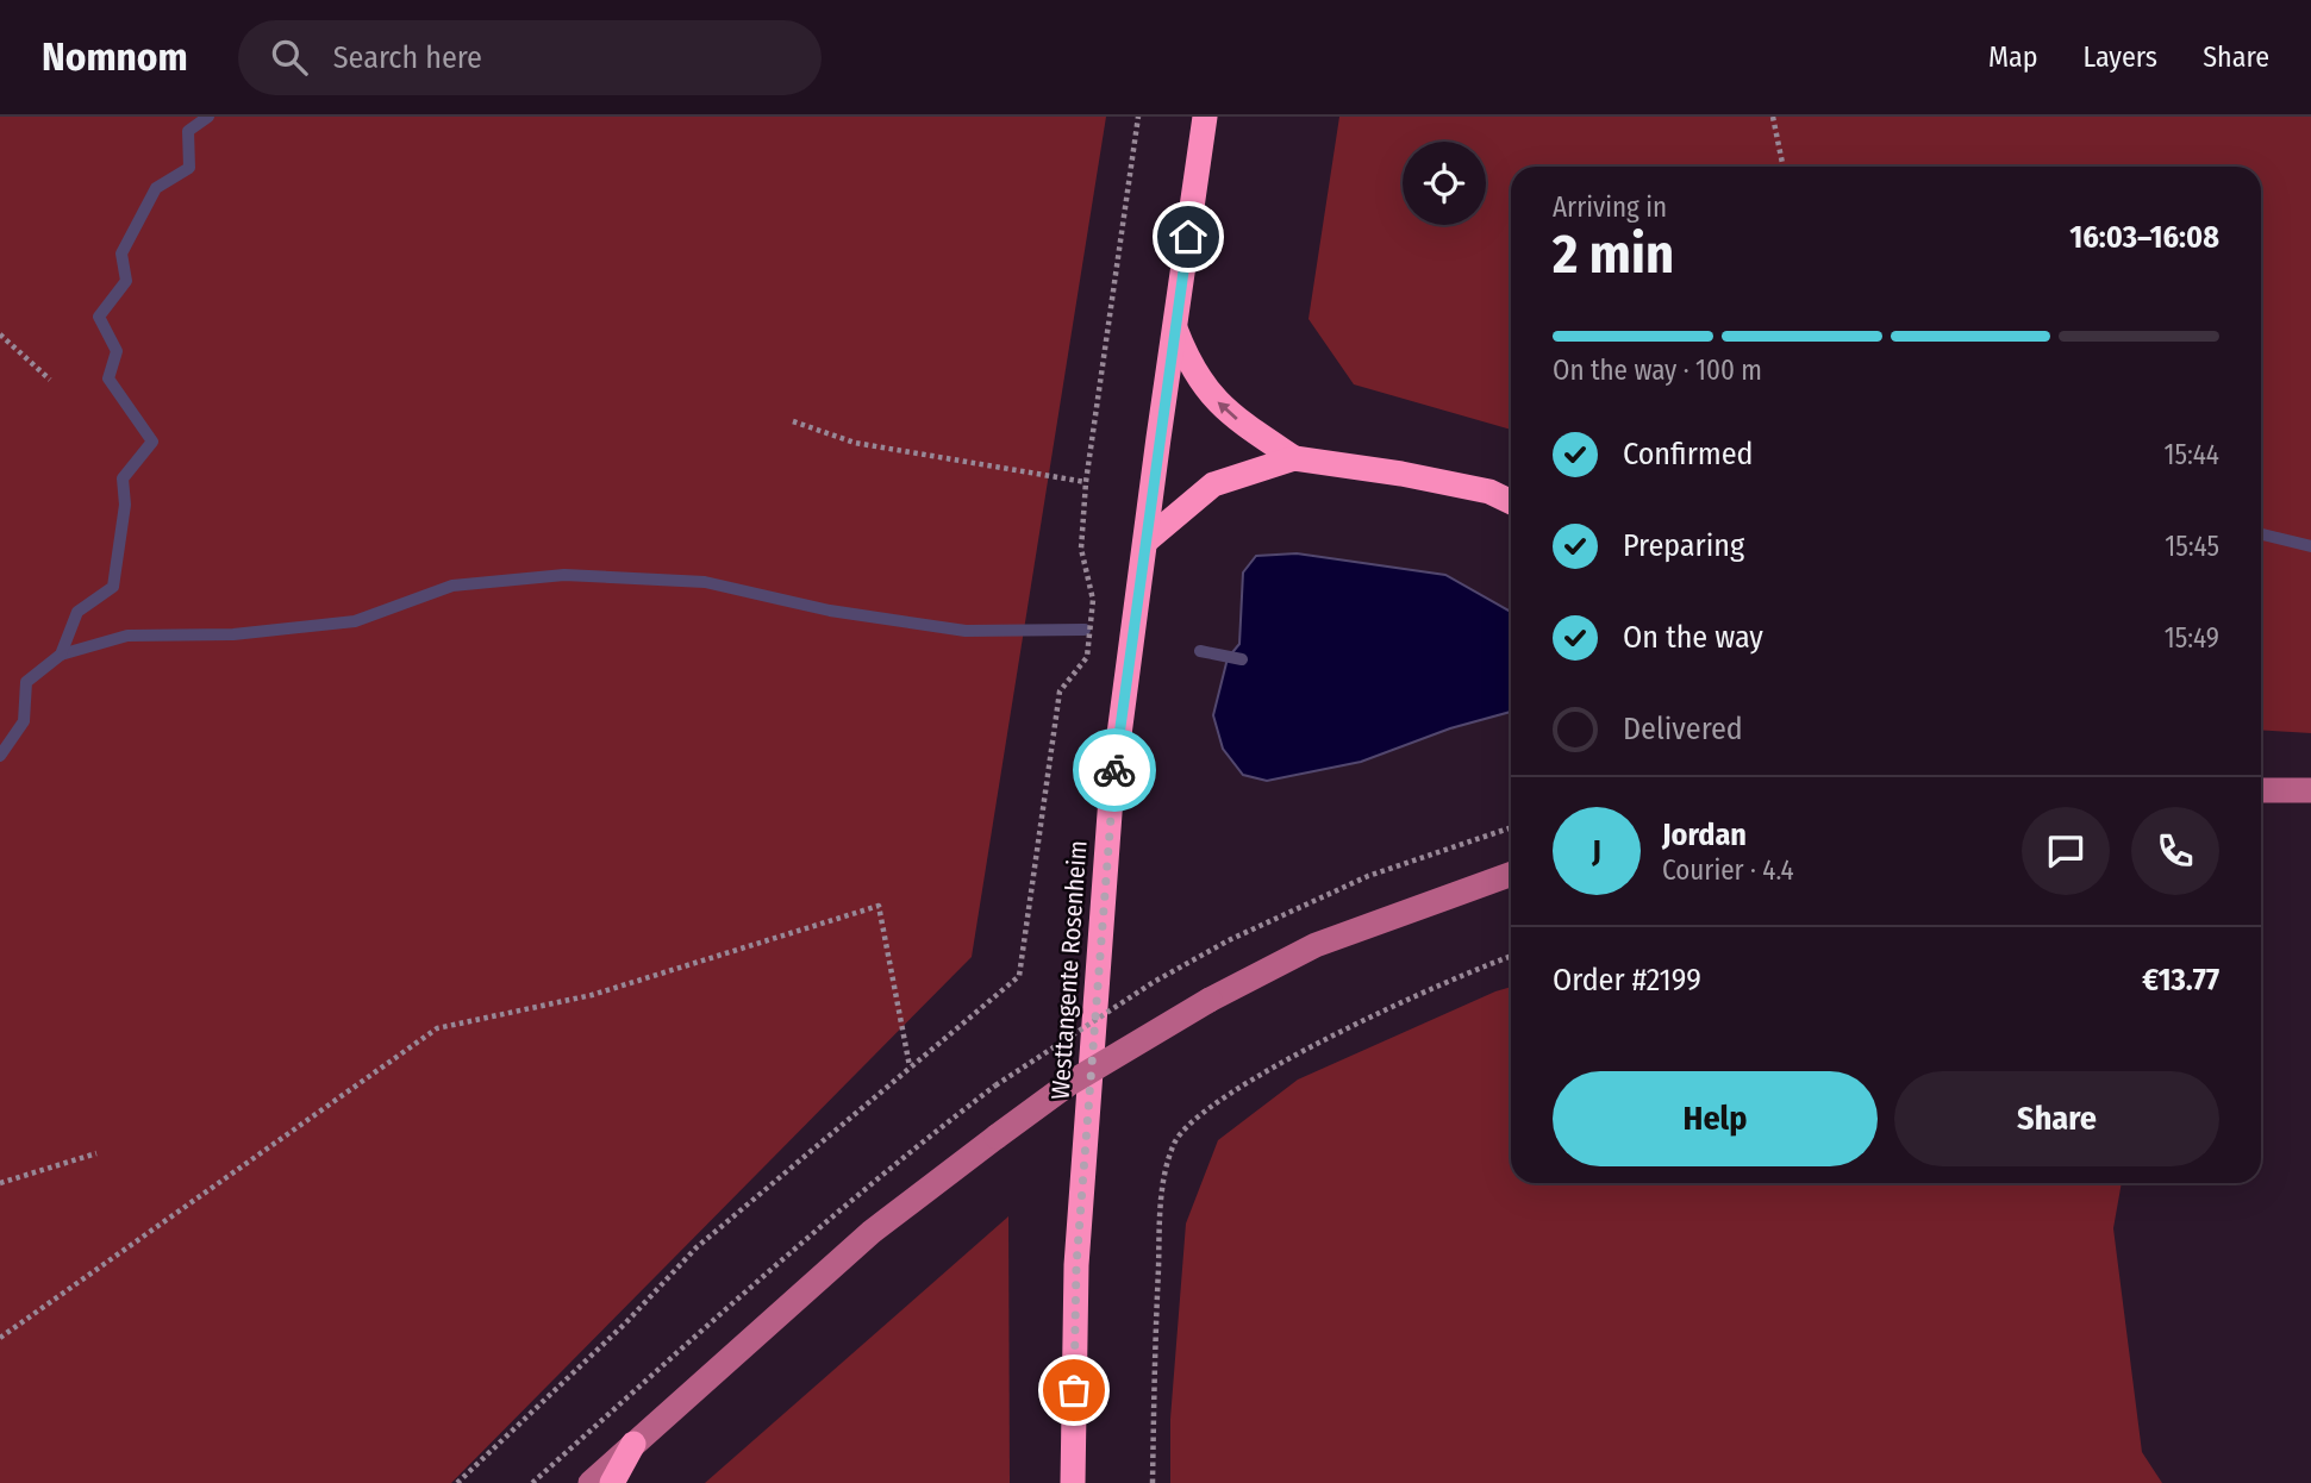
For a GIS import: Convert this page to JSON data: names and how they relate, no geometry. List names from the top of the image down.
{
  "streets": {
    "highway": ["Westtangente Rosenheim"]
  },
  "page": {
    "header": "Nomnom",
    "search": "Search here",
    "nav": ["Map", "Layers", "Share"],
    "heading": ["2 min", "Arriving in", "16:03–16:08"],
    "panel": [
      "Jordan",
      "Courier · 4.4",
      "Order #2199",
      "€13.77"
    ],
    "bar": "On the way · 100 m",
    "list": [
      ["Confirmed", "15:44"],
      ["Preparing", "15:45"],
      ["On the way", "15:49"],
      "Delivered"
    ],
    "round": "J",
    "buttons": ["Help", "Share"]
  }
}
